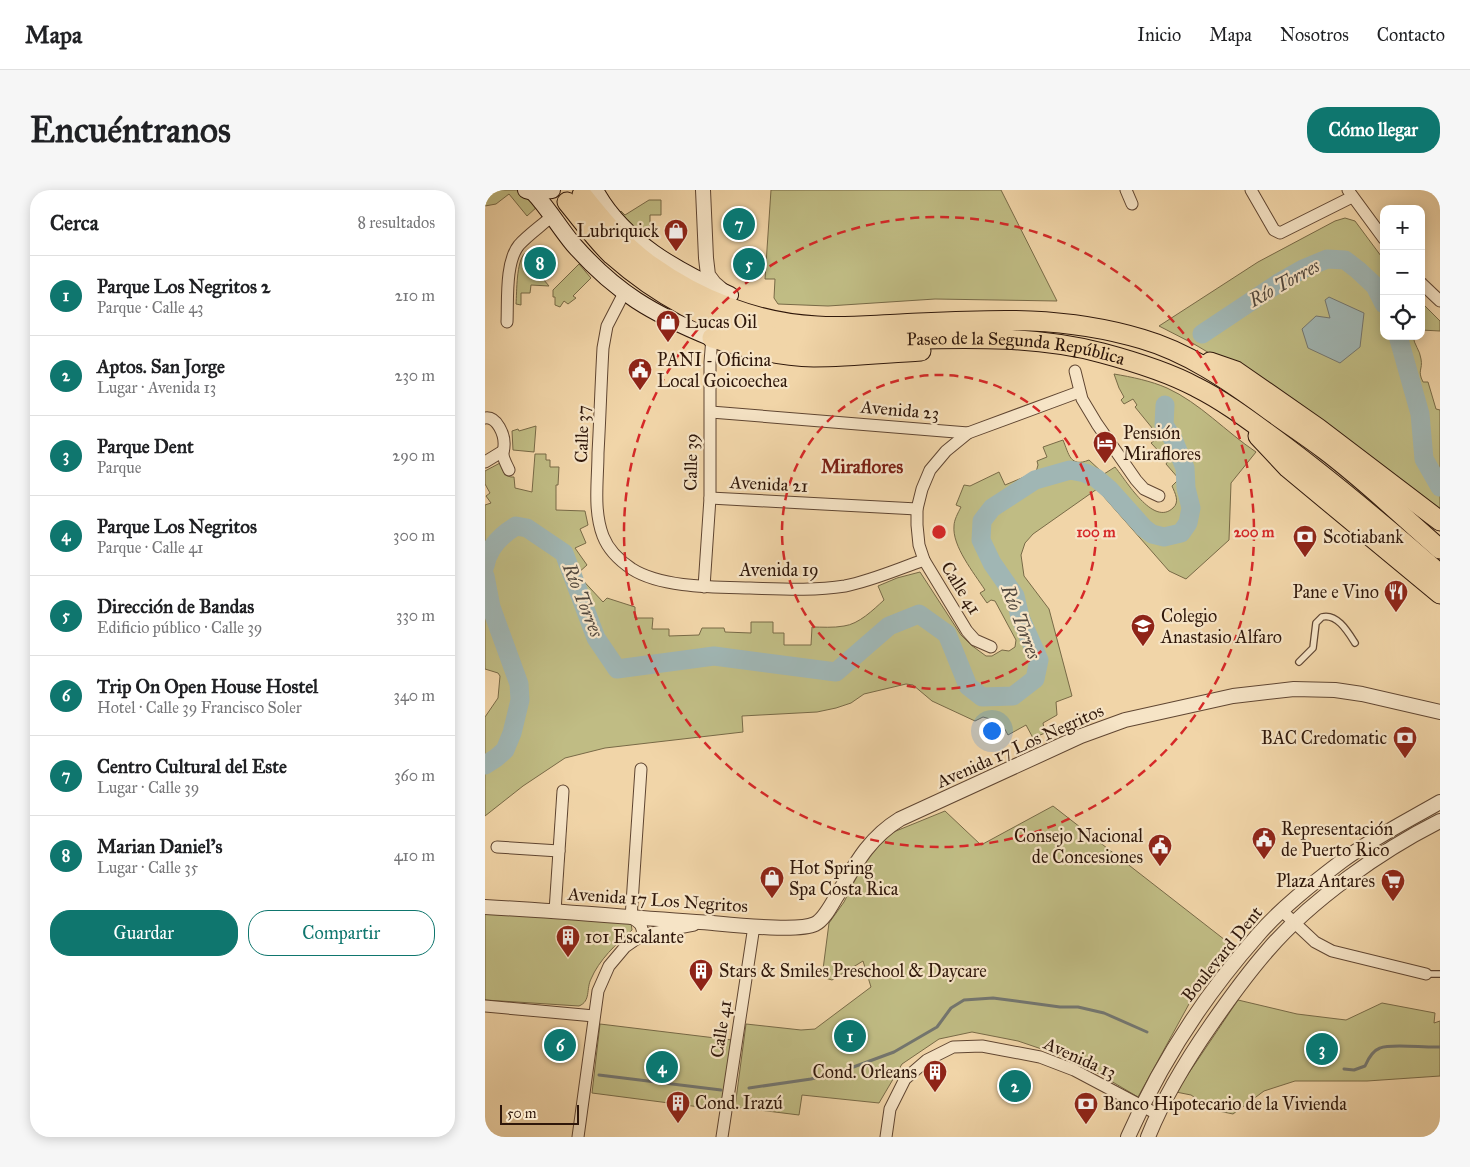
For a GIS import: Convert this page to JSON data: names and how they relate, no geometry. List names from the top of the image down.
{
  "streets": {
    "highway": ["Paseo de la Segunda República"],
    "street": [
      "Avenida 23",
      "Calle 37",
      "Calle 39",
      "Avenida 21",
      "Avenida 19",
      "Calle 41",
      "Avenida 17 Los Negritos",
      "Boulevard Dent",
      "Avenida 13"
    ]
  },
  "crossings": [
    ["Avenida 23", "Calle 39"],
    ["Avenida 23", "Calle 41"],
    ["Calle 37", "Avenida 19"],
    ["Calle 39", "Avenida 21"],
    ["Calle 39", "Avenida 19"],
    ["Avenida 21", "Calle 41"],
    ["Avenida 19", "Calle 41"],
    ["Calle 41", "Avenida 17 Los Negritos"],
    ["Boulevard Dent", "Avenida 13"]
  ],
  "districts": ["Miraflores"],
  "water": ["Río Torres"],
  "places": {
    "shop": ["Lubriquick", "Lucas Oil", "Hot Spring Spa Costa Rica"],
    "public building": ["PANI - Oficina Local Goicoechea", "Representación de Puerto Rico", "Consejo Nacional de Concesiones"],
    "hotel": ["Pensión Miraflores"],
    "bank": ["Scotiabank", "BAC Credomatic", "Banco Hipotecario de la Vivienda"],
    "restaurant": ["Pane e Vino"],
    "school or university": ["Colegio Anastasio Alfaro"],
    "supermarket": ["Plaza Antares"],
    "building": [
      "101 Escalante",
      "Stars & Smiles Preschool & Daycare",
      "Cond. Orleans",
      "Cond. Irazú"
    ]
  },
  "scale_bar": "50 m",
  "page": {
    "header": "Mapa",
    "nav": [
      "Inicio",
      "Mapa",
      "Nosotros",
      "Contacto"
    ],
    "buttons": [
      "Cómo llegar",
      ["Guardar", "Compartir"]
    ],
    "title": "Encuéntranos",
    "heading": ["Cerca", "8 resultados"],
    "map_buttons": ["+", "−"],
    "pins": [
      "7",
      "8",
      "5",
      "1",
      "6",
      "3",
      "4",
      "2"
    ],
    "list": [
      {
        "mark": "1",
        "name": "Parque Los Negritos 2",
        "note": "Parque · Calle 43",
        "value": "210 m"
      },
      {
        "mark": "2",
        "name": "Aptos. San Jorge",
        "note": "Lugar · Avenida 13",
        "value": "230 m"
      },
      {
        "mark": "3",
        "name": "Parque Dent",
        "note": "Parque",
        "value": "290 m"
      },
      {
        "mark": "4",
        "name": "Parque Los Negritos",
        "note": "Parque · Calle 41",
        "value": "300 m"
      },
      {
        "mark": "5",
        "name": "Dirección de Bandas",
        "note": "Edificio público · Calle 39",
        "value": "330 m"
      },
      {
        "mark": "6",
        "name": "Trip On Open House Hostel",
        "note": "Hotel · Calle 39 Francisco Soler",
        "value": "340 m"
      },
      {
        "mark": "7",
        "name": "Centro Cultural del Este",
        "note": "Lugar · Calle 39",
        "value": "360 m"
      },
      {
        "mark": "8",
        "name": "Marian Daniel's",
        "note": "Lugar · Calle 35",
        "value": "410 m"
      }
    ],
    "scale": "50 m"
  },
  "rings": ["100 m", "200 m"]
}
